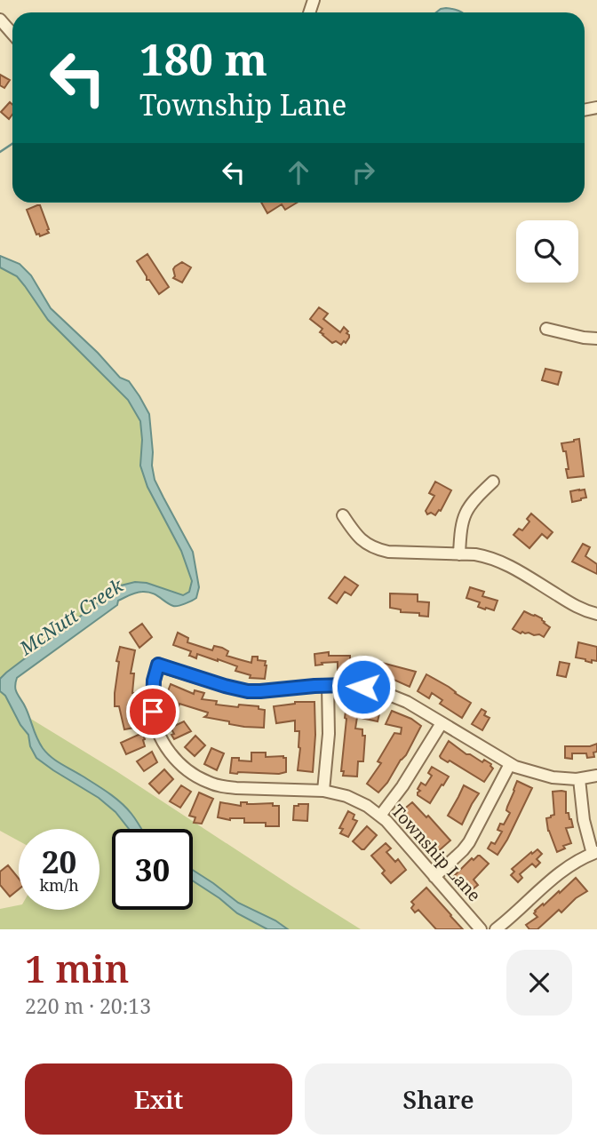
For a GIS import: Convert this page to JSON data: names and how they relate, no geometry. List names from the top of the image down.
{
  "streets": {
    "street": ["Township Lane"]
  },
  "water": ["McNutt Creek"],
  "page": {
    "turn": ["180 m", "Township Lane"],
    "speed": "20 km/h",
    "limit": "30",
    "heading": ["1 min", "220 m · 20:13"],
    "buttons": ["Exit", "Share"]
  }
}
